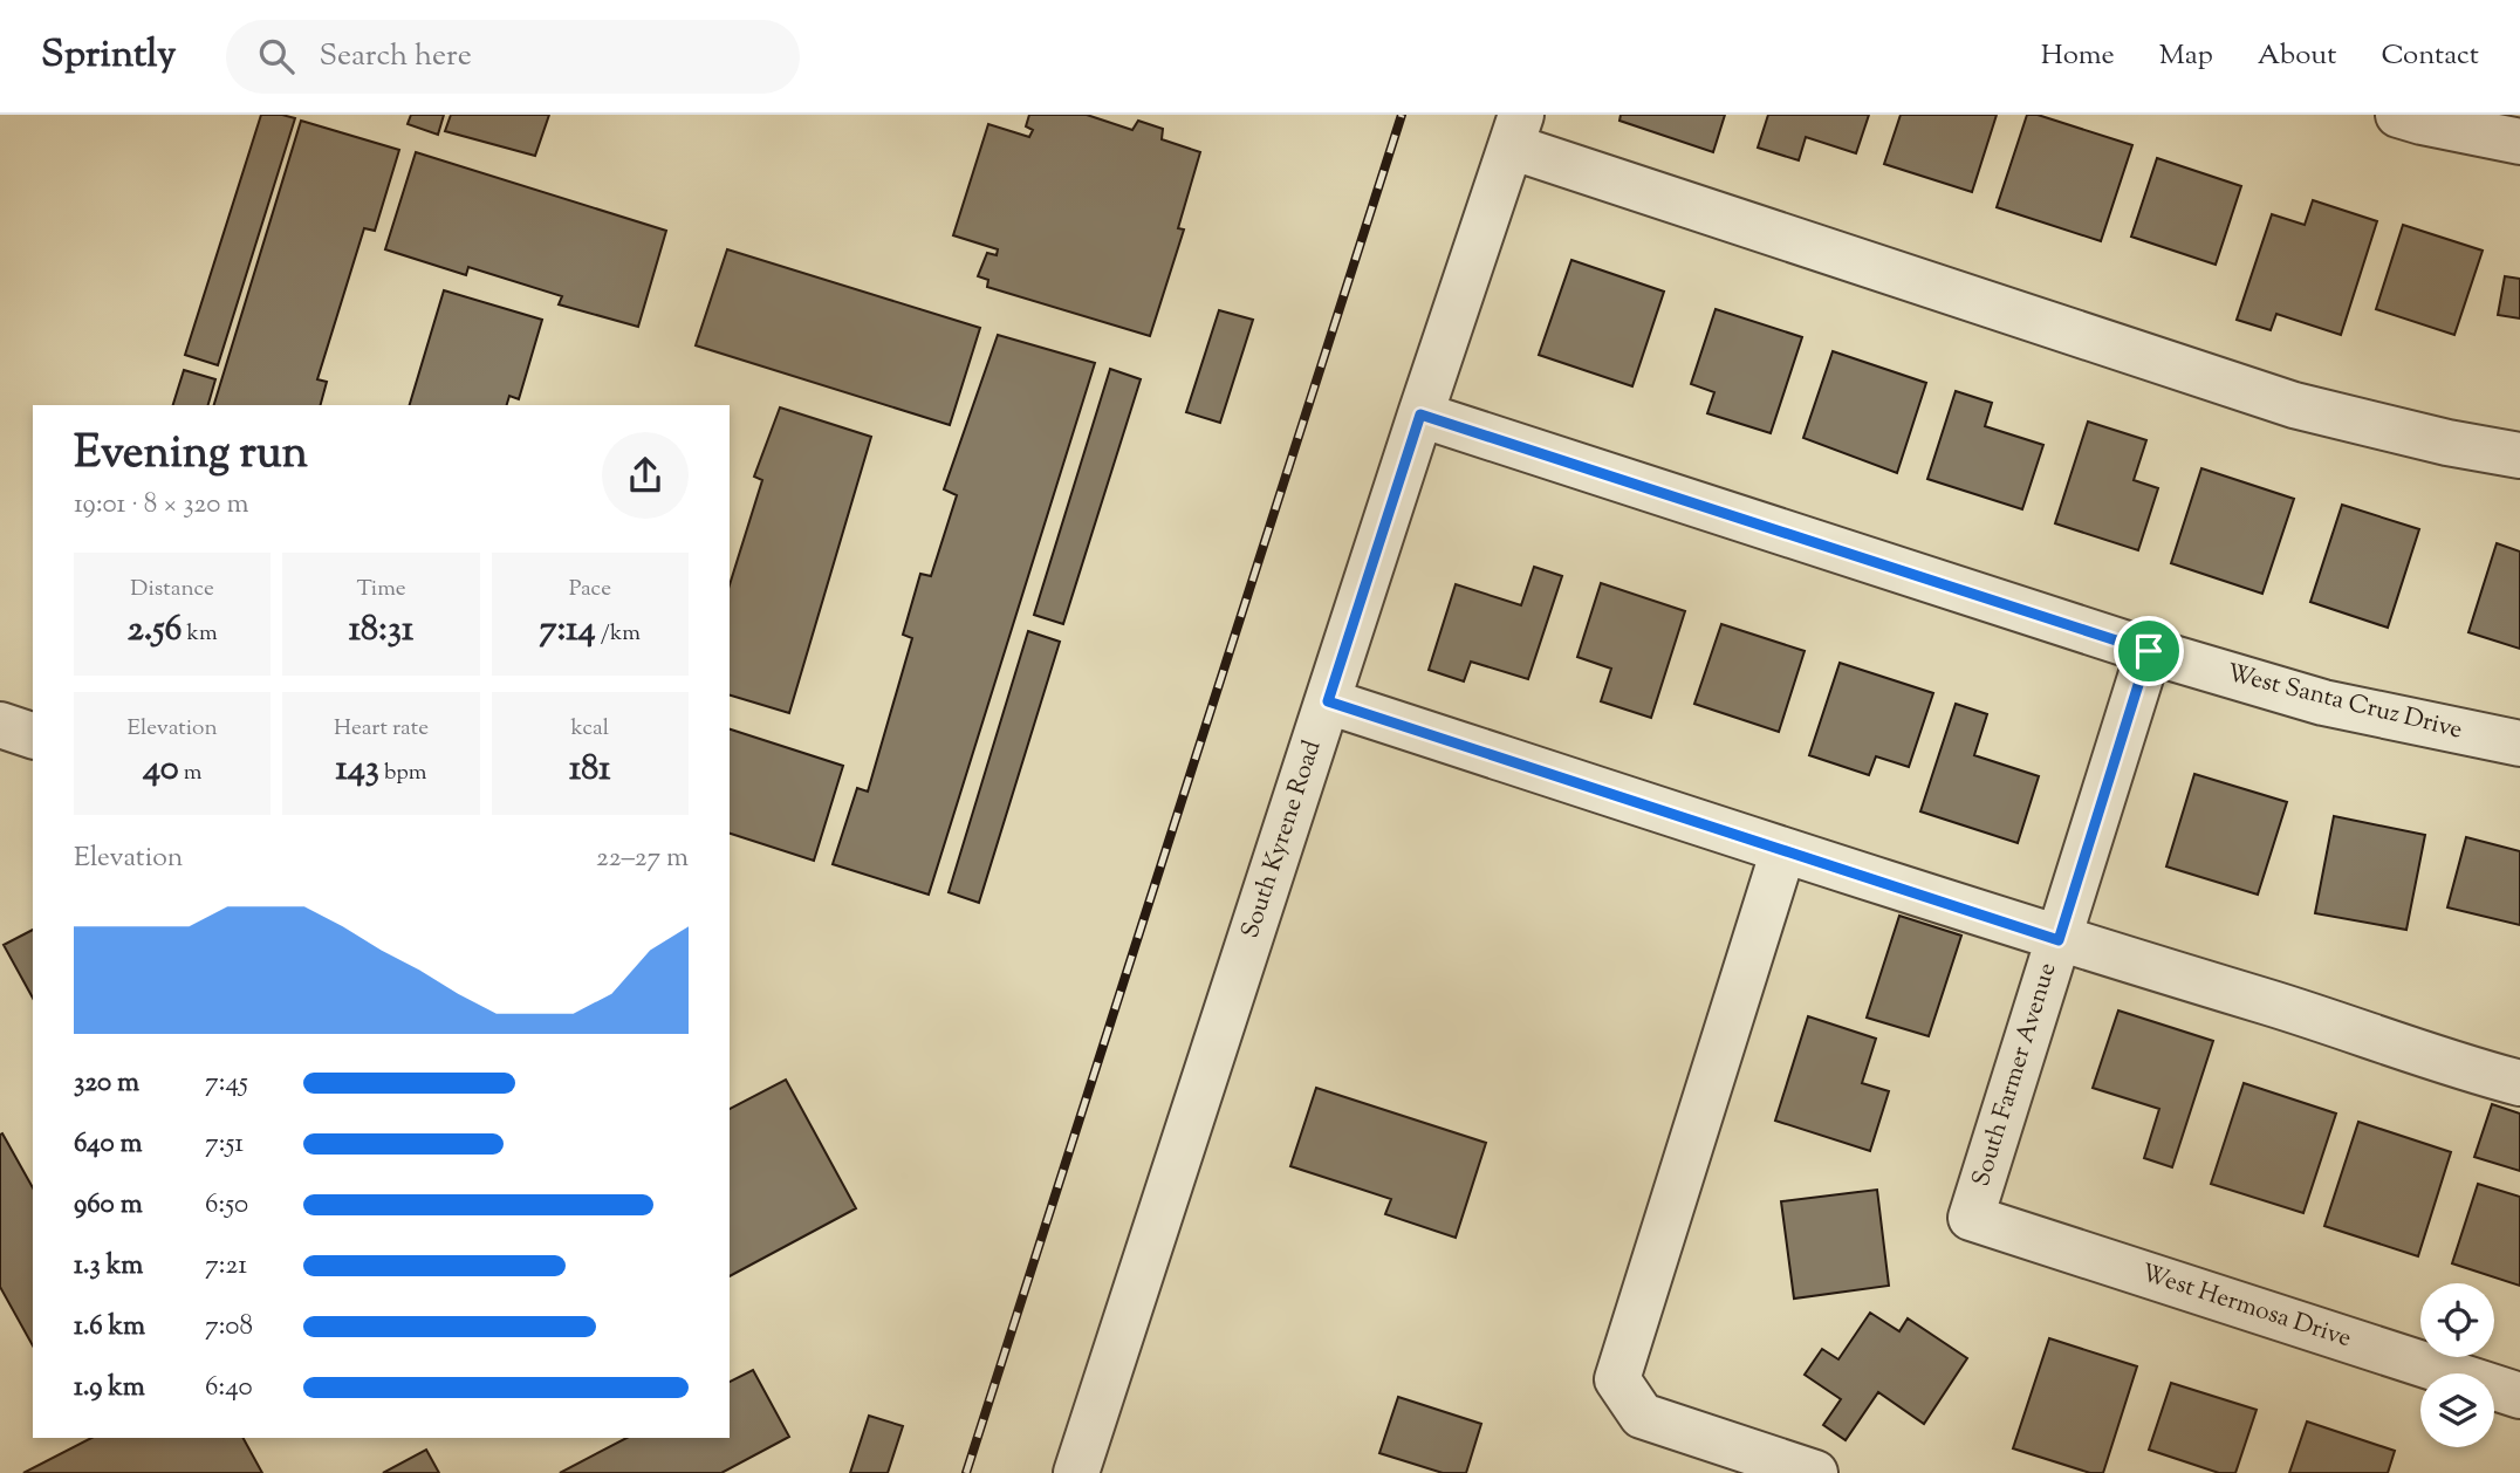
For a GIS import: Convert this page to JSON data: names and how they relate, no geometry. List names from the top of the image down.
{
  "streets": {
    "street": [
      "West Santa Cruz Drive",
      "South Kyrene Road",
      "South Farmer Avenue",
      "West Hermosa Drive"
    ]
  },
  "crossings": [
    ["West Santa Cruz Drive", "South Kyrene Road"],
    ["West Santa Cruz Drive", "South Farmer Avenue"],
    ["South Farmer Avenue", "West Hermosa Drive"]
  ],
  "page": {
    "header": "Sprintly",
    "search": "Search here",
    "nav": [
      "Home",
      "Map",
      "About",
      "Contact"
    ],
    "heading": ["Evening run", "19:01 · 8 × 320 m"],
    "stats": [
      ["Distance", "2.56 km"],
      ["Time", "18:31"],
      ["Pace", "7:14 /km"],
      ["Elevation", "40 m"],
      ["Heart rate", "143 bpm"],
      ["kcal", "181"]
    ],
    "chart": ["Elevation", "22–27 m"],
    "list": [
      {
        "name": "320 m",
        "note": "7:45"
      },
      {
        "name": "640 m",
        "note": "7:51"
      },
      {
        "name": "960 m",
        "note": "6:50"
      },
      {
        "name": "1.3 km",
        "note": "7:21"
      },
      {
        "name": "1.6 km",
        "note": "7:08"
      },
      {
        "name": "1.9 km",
        "note": "6:40"
      }
    ]
  }
}
